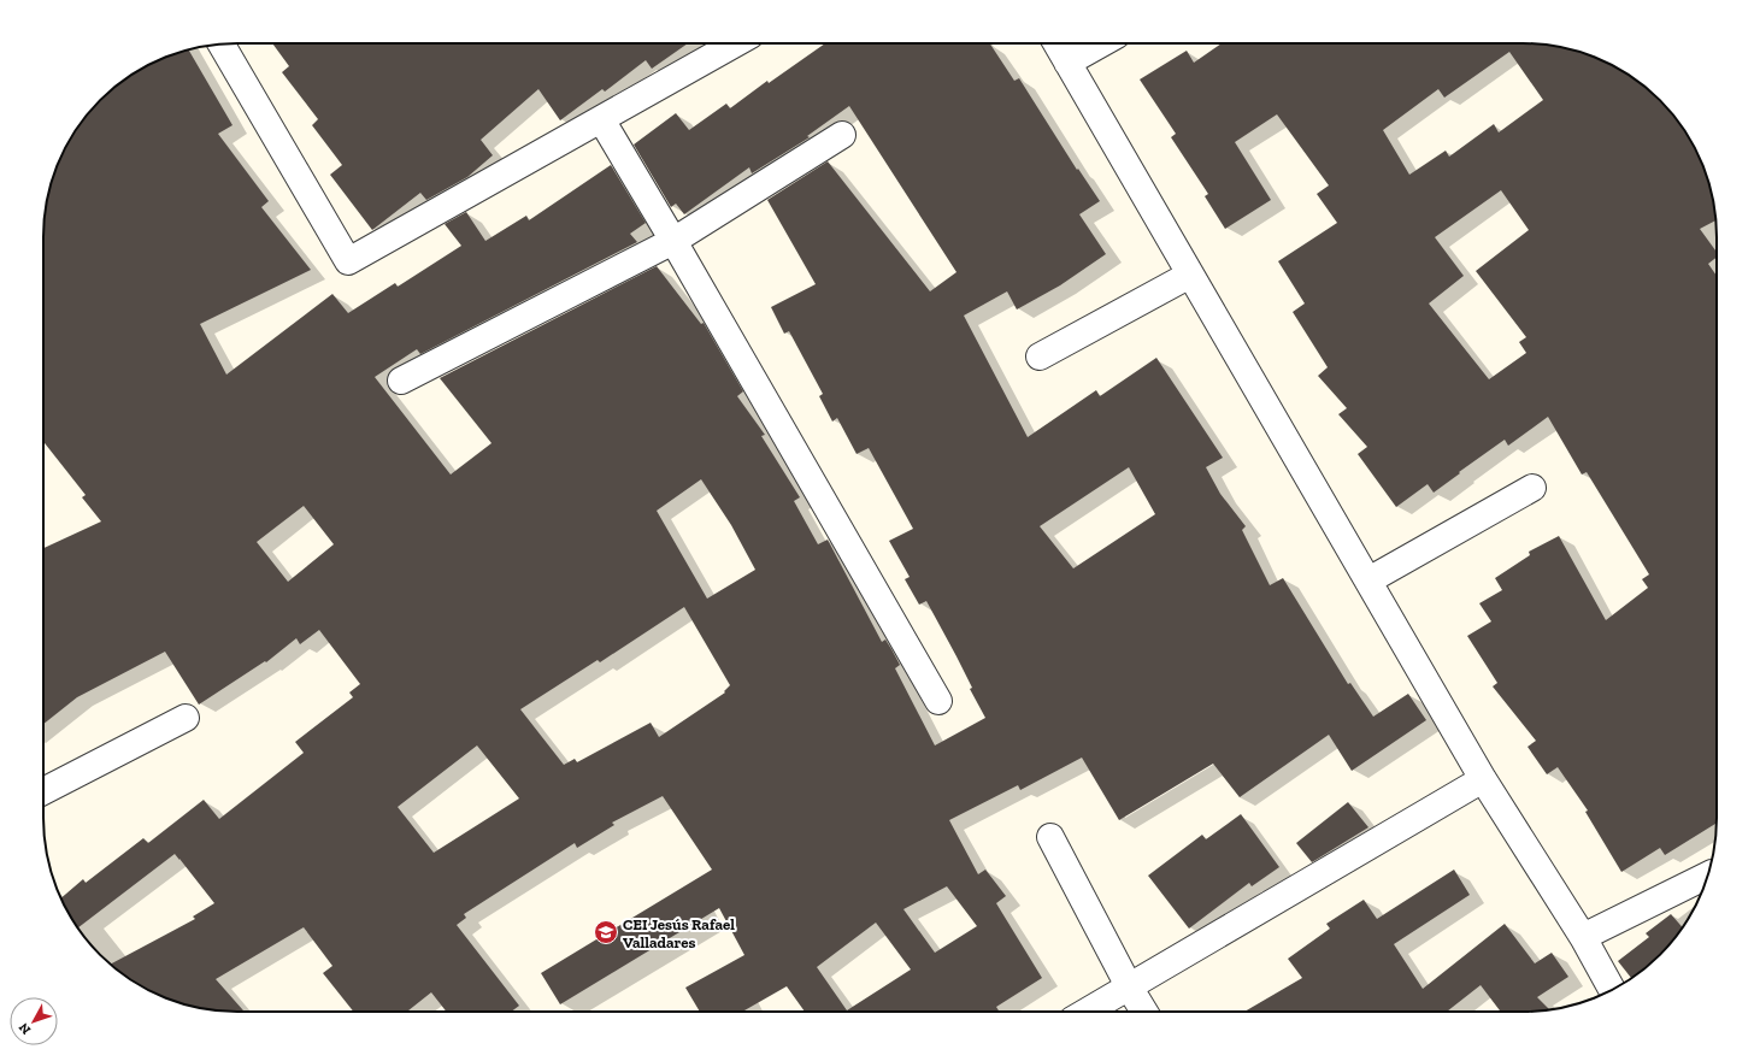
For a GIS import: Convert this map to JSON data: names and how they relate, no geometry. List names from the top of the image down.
{
  "places": {
    "school or university": ["CEI Jesús Rafael Valladares"]
  },
  "north": "bottom left"
}
